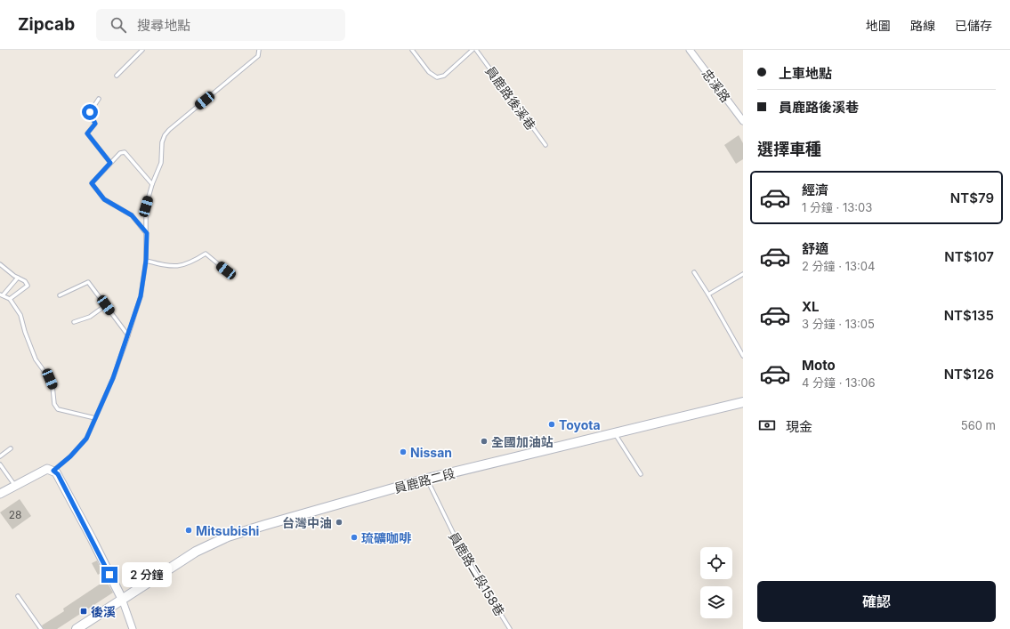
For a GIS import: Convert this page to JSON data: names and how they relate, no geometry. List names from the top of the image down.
{
  "streets": {
    "main road": ["員鹿路二段"],
    "street": ["忠溪路"],
    "lane": ["員鹿路後溪巷", "員鹿路二段158巷"]
  },
  "crossings": [
    ["員鹿路二段", "員鹿路二段158巷"]
  ],
  "places": {
    "other": [
      "Toyota",
      "全國加油站",
      "Nissan",
      "台灣中油",
      "Mitsubishi",
      "琉礦咖啡"
    ],
    "transit": ["後溪"]
  },
  "house_numbers": ["28"],
  "page": {
    "header": "Zipcab",
    "search": "搜尋地點",
    "nav": ["地圖", "路線", "已儲存"],
    "banner": ["上車地點", "員鹿路後溪巷"],
    "heading": "選擇車種",
    "list": [
      {
        "name": "經濟",
        "note": "1 分鐘 · 13:03",
        "value": "NT$79"
      },
      {
        "name": "舒適",
        "note": "2 分鐘 · 13:04",
        "value": "NT$107"
      },
      {
        "name": "XL",
        "note": "3 分鐘 · 13:05",
        "value": "NT$135"
      },
      {
        "name": "Moto",
        "note": "4 分鐘 · 13:06",
        "value": "NT$126"
      }
    ],
    "pay": ["現金", "560 m"],
    "bubble": "2 分鐘",
    "buttons": "確認"
  }
}
